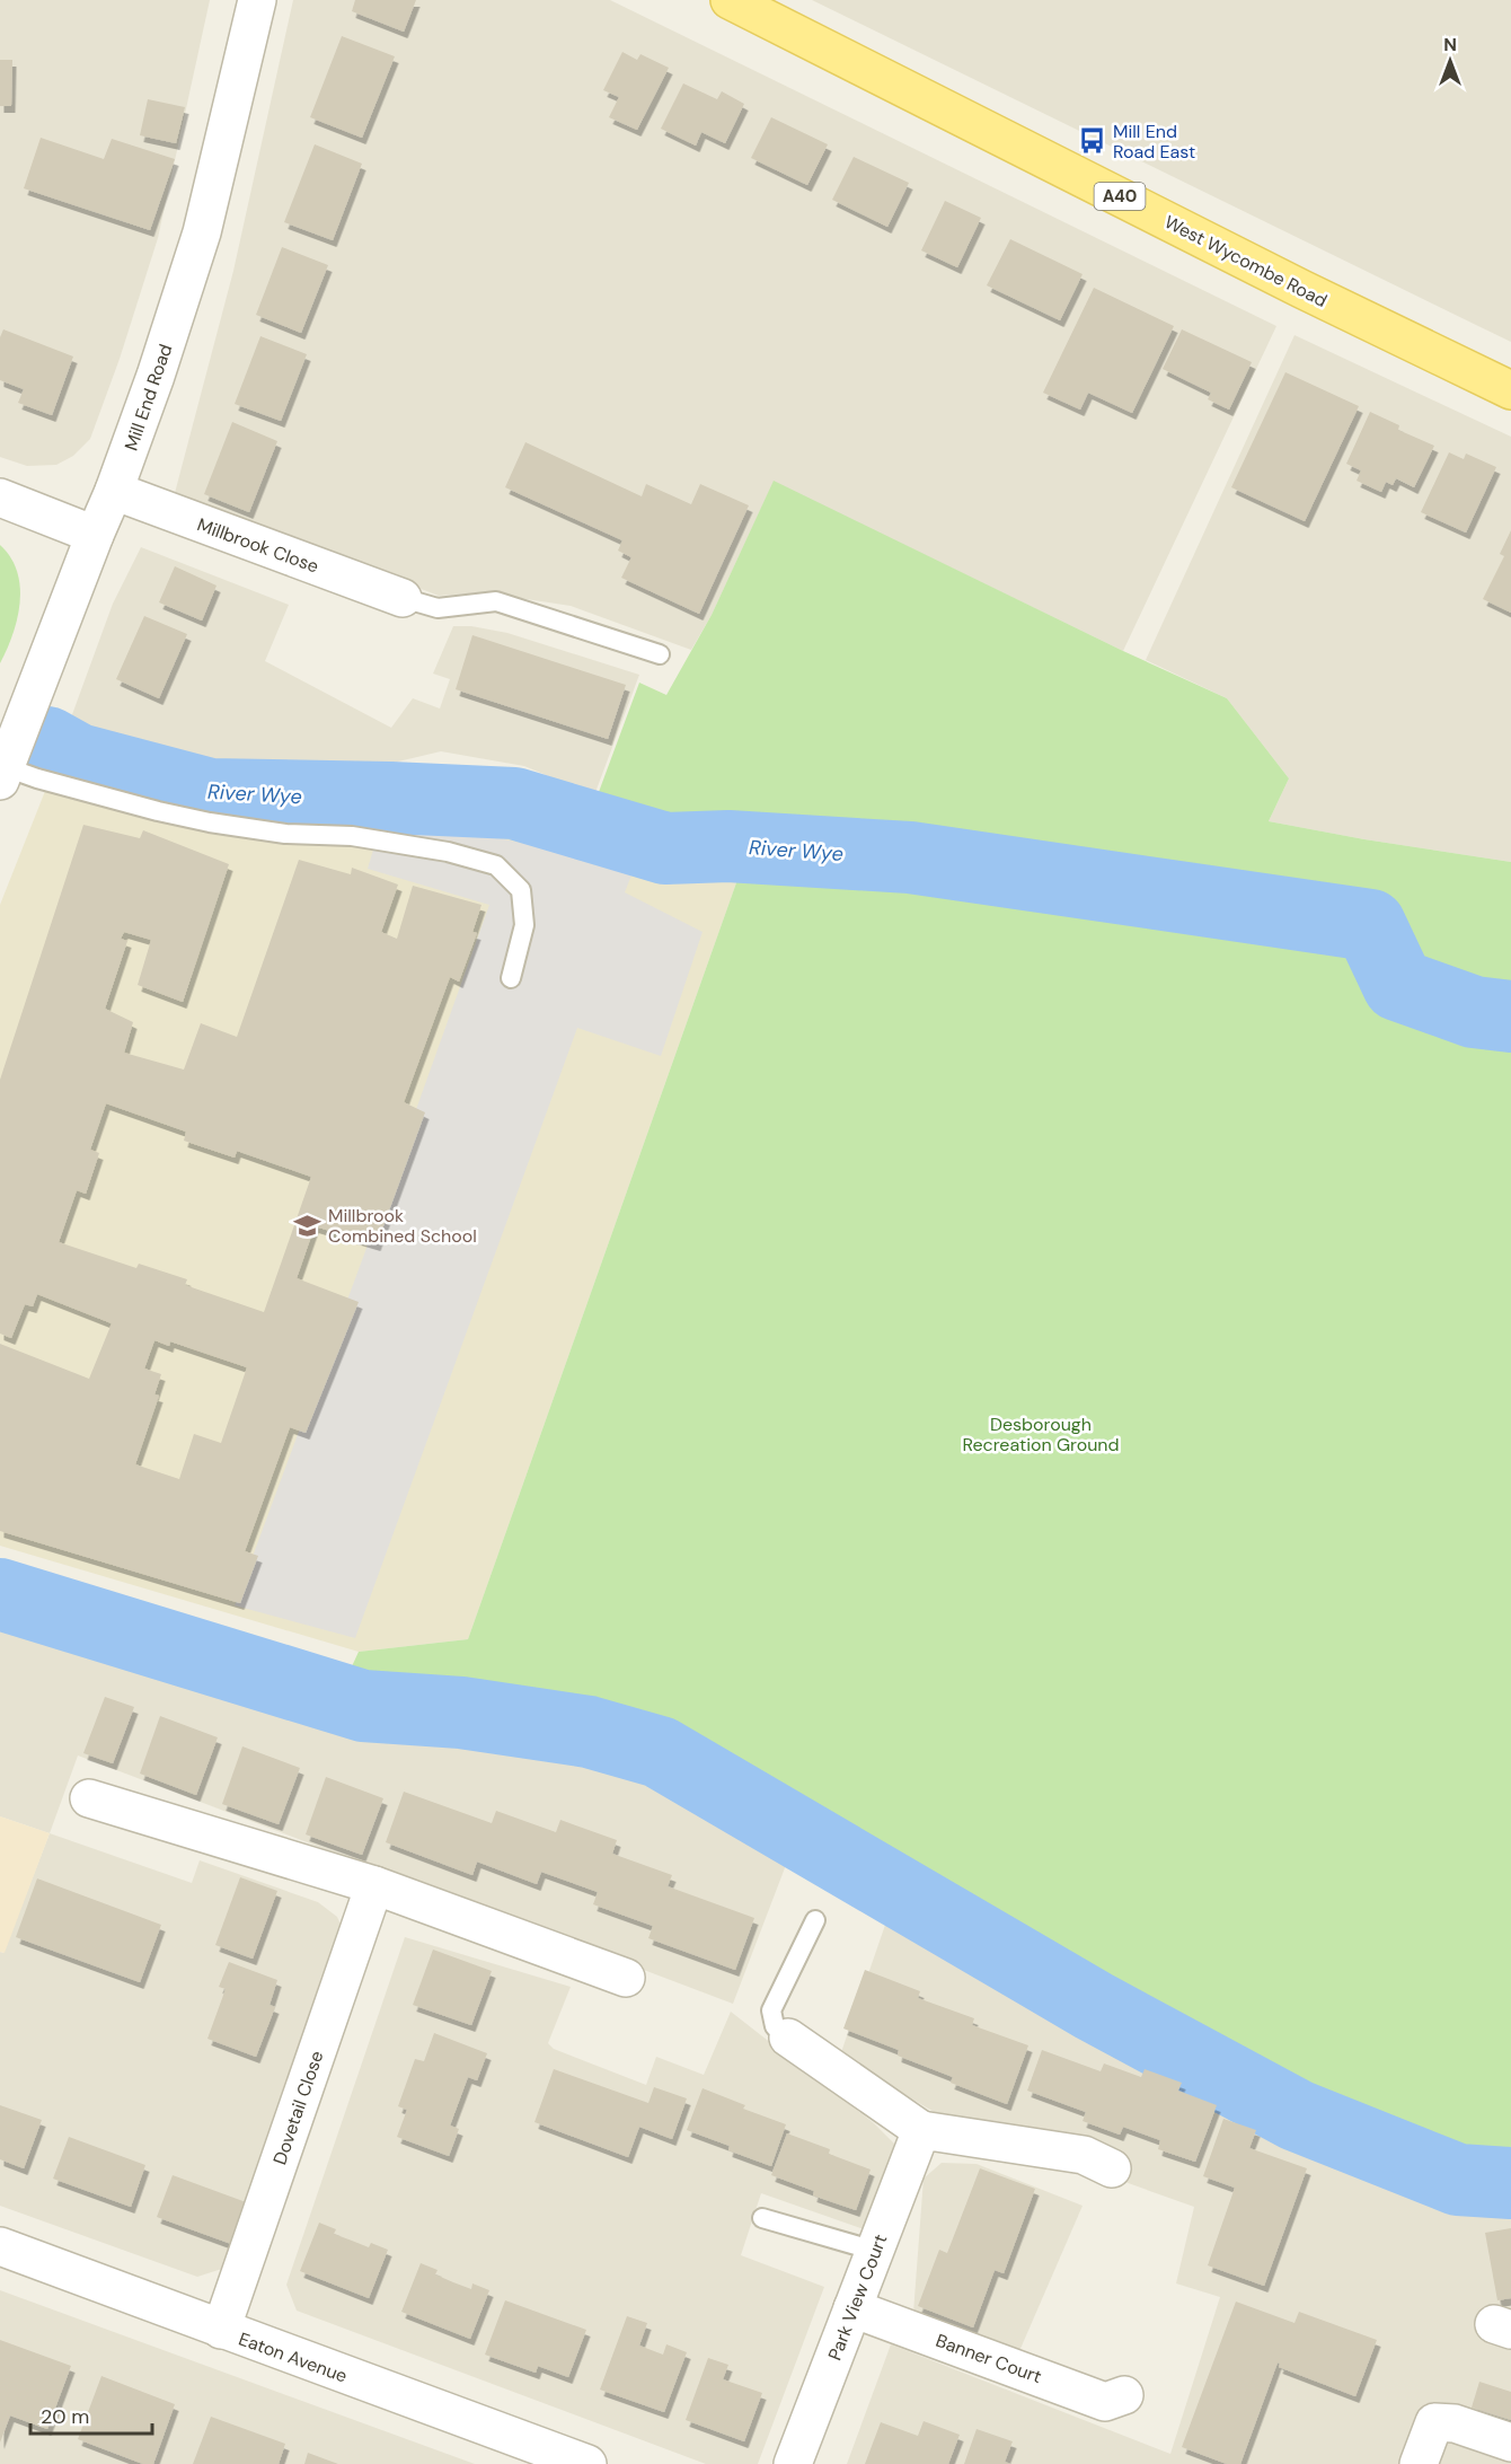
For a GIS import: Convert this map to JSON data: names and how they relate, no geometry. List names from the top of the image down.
{
  "streets": {
    "main road": ["A40", "West Wycombe Road"],
    "street": [
      "Mill End Road",
      "Millbrook Close",
      "Dovetail Close",
      "Park View Court",
      "Eaton Avenue",
      "Banner Court"
    ]
  },
  "crossings": [
    ["Mill End Road", "Millbrook Close"],
    ["Dovetail Close", "Eaton Avenue"],
    ["Park View Court", "Banner Court"]
  ],
  "water": ["River Wye"],
  "parks": ["Desborough Recreation Ground"],
  "places": {
    "bus stop": ["Mill End Road East"],
    "school or university": ["Millbrook Combined School"]
  },
  "scale_bar": "20 m",
  "north": "top"
}
